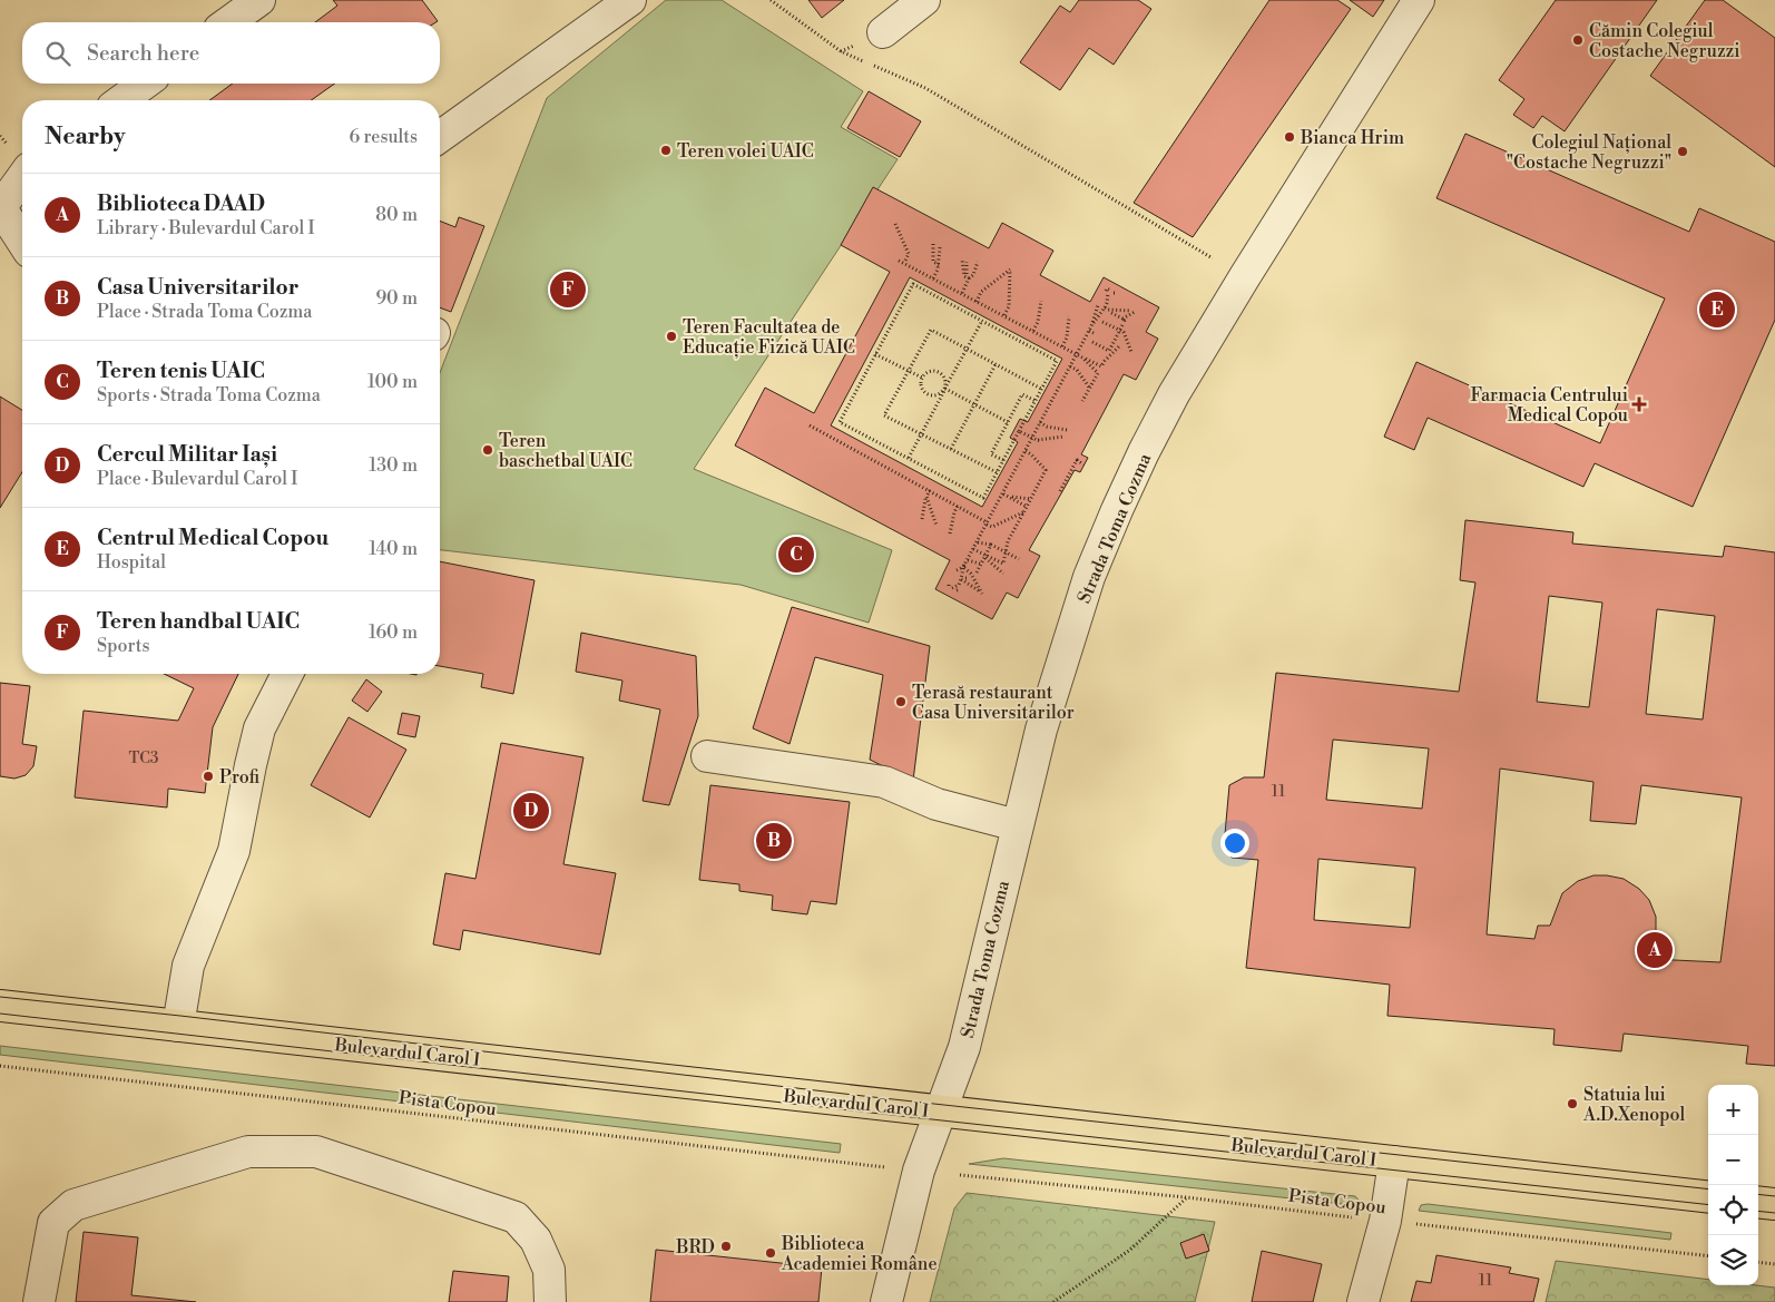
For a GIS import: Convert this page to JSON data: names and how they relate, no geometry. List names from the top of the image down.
{
  "streets": {
    "main road": ["Bulevardul Carol I"],
    "street": ["Strada Toma Cozma"],
    "path": ["Pista Copou"]
  },
  "crossings": [
    ["Strada Toma Cozma", "Bulevardul Carol I"]
  ],
  "places": {
    "other": [
      "Cămin Colegiul Costache Negruzzi",
      "Bianca Hrim",
      "Teren volei UAIC",
      "Colegiul Național \"Costache Negruzzi\"",
      "Teren Facultatea de Educație Fizică UAIC",
      "Teren baschetbal UAIC",
      "Terasă restaurant Casa Universitarilor",
      "Profi",
      "Statuia lui A.D.Xenopol",
      "BRD",
      "Biblioteca Academiei Române"
    ],
    "health": ["Farmacia Centrului Medical Copou"]
  },
  "house_numbers": ["TC3", "11", "11"],
  "page": {
    "search": "Search here",
    "heading": ["Nearby", "6 results"],
    "list": [
      {
        "mark": "A",
        "name": "Biblioteca DAAD",
        "note": "Library · Bulevardul Carol I",
        "value": "80 m"
      },
      {
        "mark": "B",
        "name": "Casa Universitarilor",
        "note": "Place · Strada Toma Cozma",
        "value": "90 m"
      },
      {
        "mark": "C",
        "name": "Teren tenis UAIC",
        "note": "Sports · Strada Toma Cozma",
        "value": "100 m"
      },
      {
        "mark": "D",
        "name": "Cercul Militar Iași",
        "note": "Place · Bulevardul Carol I",
        "value": "130 m"
      },
      {
        "mark": "E",
        "name": "Centrul Medical Copou",
        "note": "Hospital",
        "value": "140 m"
      },
      {
        "mark": "F",
        "name": "Teren handbal UAIC",
        "note": "Sports",
        "value": "160 m"
      }
    ],
    "pins": [
      "F",
      "E",
      "C",
      "D",
      "B",
      "A"
    ],
    "map_buttons": ["+", "−"]
  }
}
